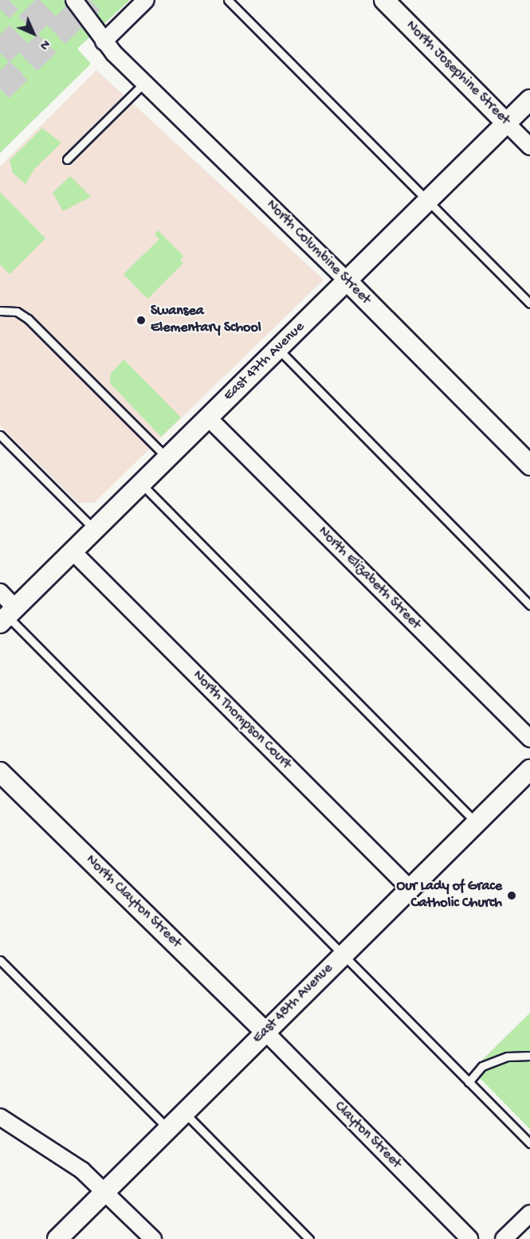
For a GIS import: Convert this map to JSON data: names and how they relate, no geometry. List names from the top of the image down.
{
  "streets": {
    "street": [
      "North Josephine Street",
      "North Columbine Street",
      "East 47th Avenue",
      "North Elizabeth Street",
      "North Thompson Court",
      "North Clayton Street",
      "East 48th Avenue",
      "Clayton Street"
    ]
  },
  "crossings": [
    ["North Josephine Street", "East 47th Avenue"],
    ["North Columbine Street", "East 47th Avenue"],
    ["East 47th Avenue", "North Elizabeth Street"],
    ["East 47th Avenue", "North Thompson Court"],
    ["North Thompson Court", "East 48th Avenue"],
    ["North Clayton Street", "East 48th Avenue"],
    ["North Clayton Street", "Clayton Street"],
    ["East 48th Avenue", "Clayton Street"]
  ],
  "places": ["Swansea Elementary School", "Our Lady of Grace Catholic Church"],
  "north": "bottom right"
}
